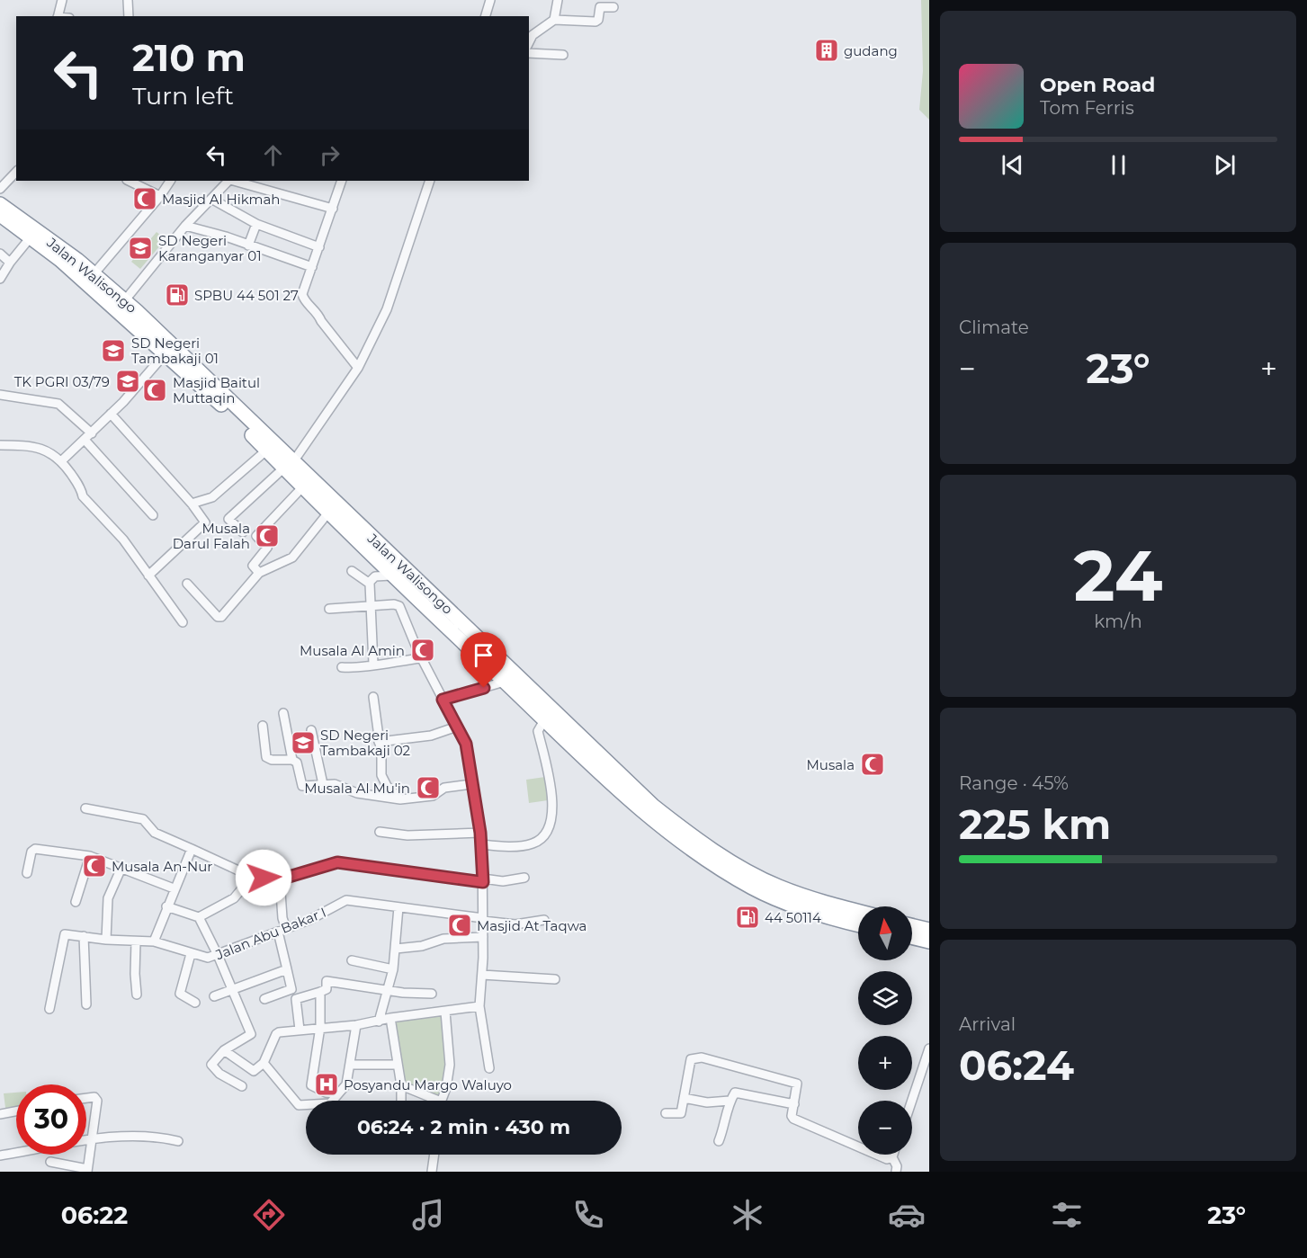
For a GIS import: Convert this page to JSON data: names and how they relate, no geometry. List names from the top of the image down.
{
  "streets": {
    "highway": ["Jalan Walisongo"],
    "street": ["Jalan Abu Bakar I"]
  },
  "places": {
    "building": ["gudang"],
    "mosque": [
      "Masjid Al Hikmah",
      "Masjid Baitul Muttaqin",
      "Musala Darul Falah",
      "Musala Al Amin",
      "Musala",
      "Musala Al Mu'in",
      "Musala An-Nur",
      "Masjid At Taqwa"
    ],
    "school or university": [
      "SD Negeri Karanganyar 01",
      "SD Negeri Tambakaji 01",
      "TK PGRI 03/79",
      "SD Negeri Tambakaji 02"
    ],
    "fuel station": ["SPBU 44 501 27", "44 50114"],
    "hospital": ["Posyandu Margo Waluyo"]
  },
  "north": "top",
  "page": {
    "turn": ["210 m", "Turn left"],
    "song": ["Open Road", "Tom Ferris"],
    "tile": [
      "Climate",
      ["24", "km/h"],
      ["Range · 45%", "225 km"],
      ["Arrival", "06:24"]
    ],
    "heat": ["−", "23°", "+"],
    "map_buttons": ["+", "−"],
    "limit": "30",
    "trip": "06:24 · 2 min · 430 m",
    "tabs": ["06:22", "23°"]
  }
}
